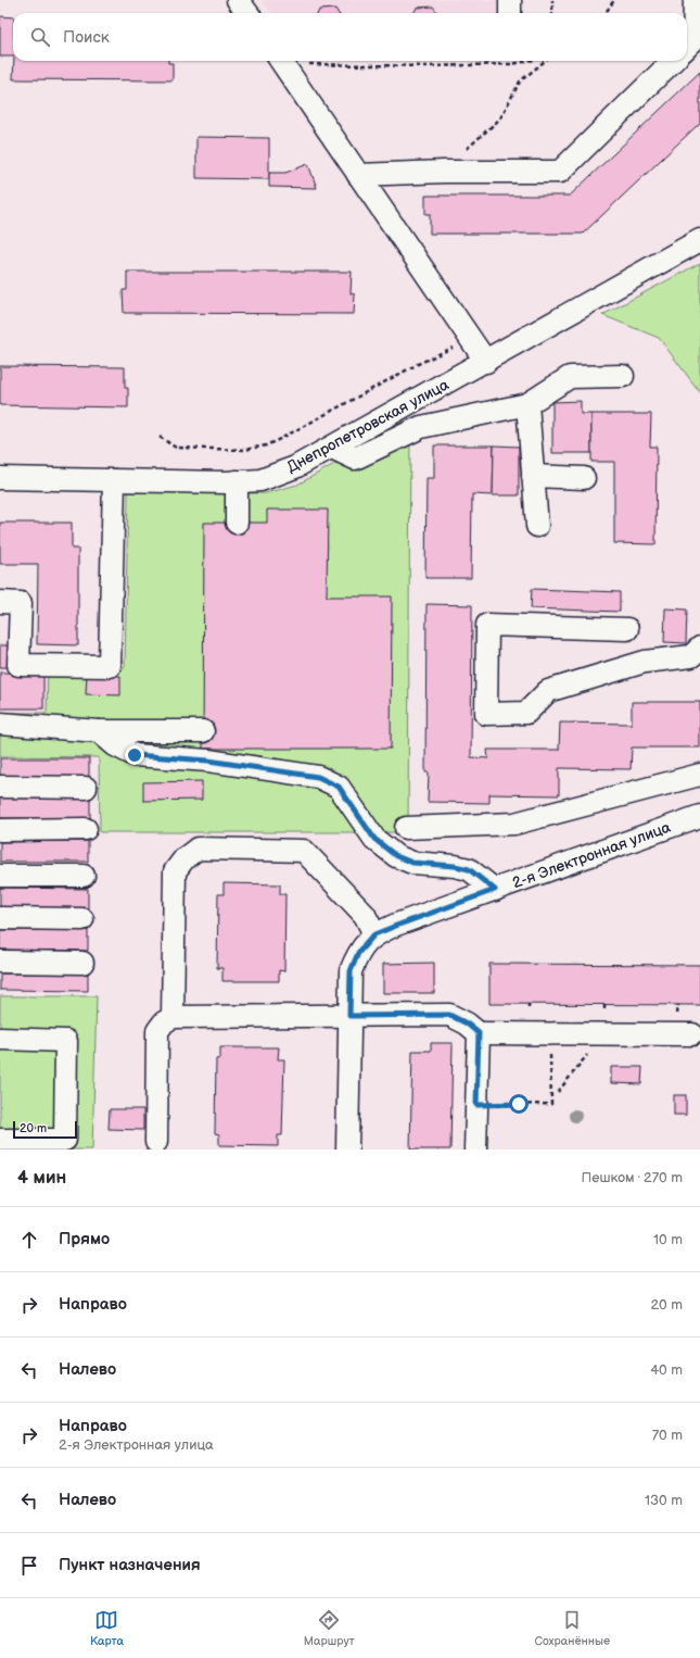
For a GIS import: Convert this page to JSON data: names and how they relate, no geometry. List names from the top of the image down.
{
  "streets": {
    "street": ["Днепропетровская улица", "2-я Электронная улица"]
  },
  "scale_bar": "20 m",
  "page": {
    "search": "Поиск",
    "scale": "20 m",
    "heading": ["4 мин", "Пешком · 270 m"],
    "list": [
      ["Прямо", "10 m"],
      ["Направо", "20 m"],
      ["Налево", "40 m"],
      ["Направо", "2-я Электронная улица", "70 m"],
      ["Налево", "130 m"],
      "Пункт назначения"
    ],
    "nav": ["Карта", "Маршрут", "Сохранённые"]
  }
}
